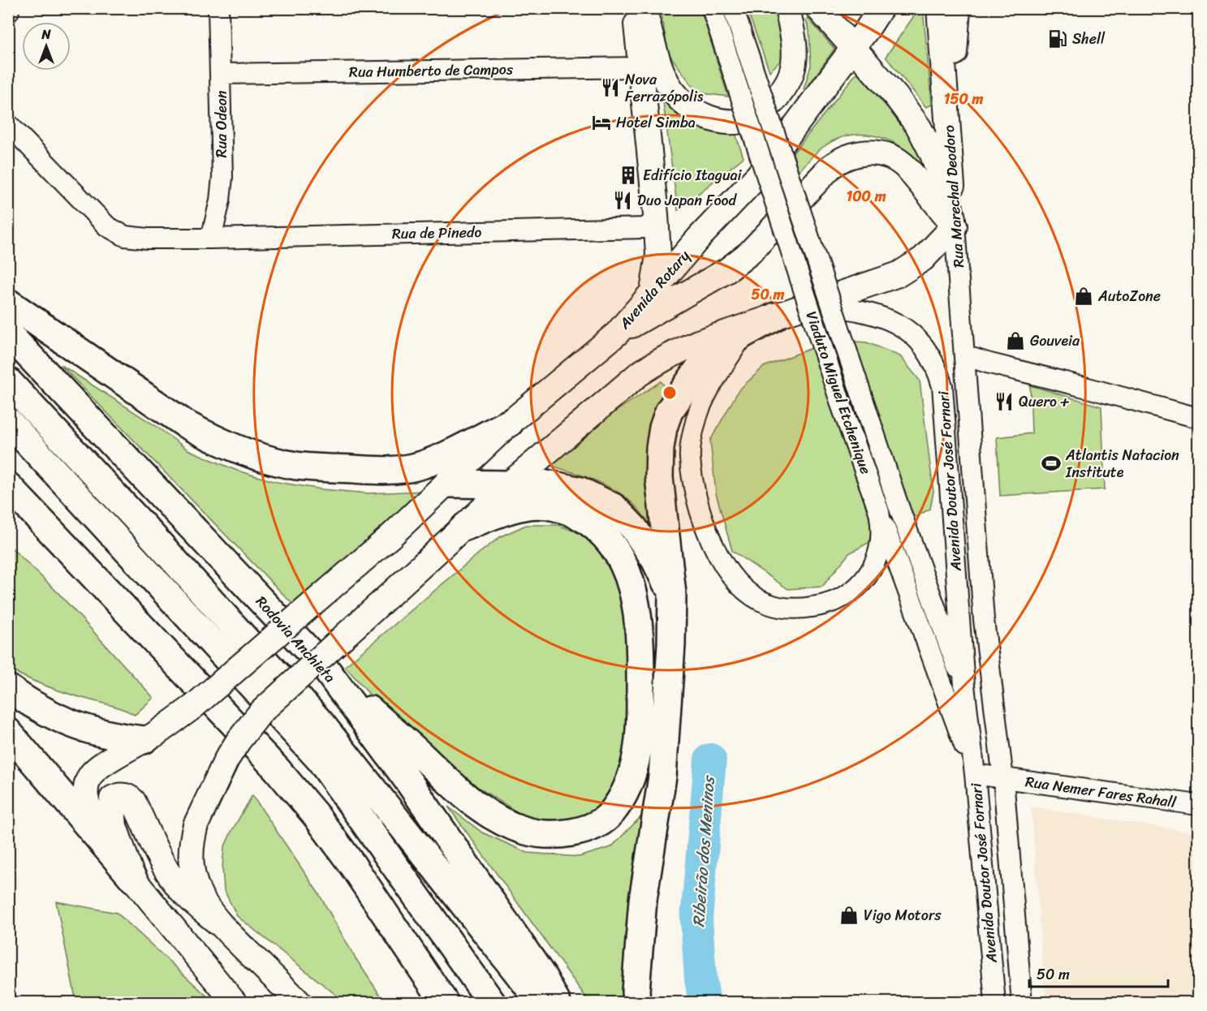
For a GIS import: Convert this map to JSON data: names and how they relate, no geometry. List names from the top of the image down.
{
  "streets": {
    "highway": ["Rodovia Anchieta"],
    "main road": ["Rua Marechal Deodoro", "Avenida Rotary"],
    "street": [
      "Rua Humberto de Campos",
      "Rua Odeon",
      "Rua de Pinedo",
      "Viaduto Miguel Etchenique",
      "Avenida Doutor José Fornari",
      "Rua Nemer Fares Rahall"
    ]
  },
  "crossings": [
    ["Rua Humberto de Campos", "Rua Odeon"],
    ["Rua Odeon", "Rua de Pinedo"],
    ["Rua Marechal Deodoro", "Avenida Doutor José Fornari"],
    ["Viaduto Miguel Etchenique", "Avenida Doutor José Fornari"],
    ["Viaduto Miguel Etchenique", "Rua Nemer Fares Rahall"],
    ["Avenida Doutor José Fornari", "Rua Nemer Fares Rahall"]
  ],
  "water": ["Ribeirão dos Meninos"],
  "places": {
    "fuel station": ["Shell"],
    "restaurant": ["Nova Ferrazópolis", "Duo Japan Food", "Quero +"],
    "hotel": ["Hotel Simba"],
    "building": ["Edifício Itaguai"],
    "shop": ["AutoZone", "Gouveia", "Vigo Motors"],
    "sports": ["Atlantis Natacion Institute"]
  },
  "scale_bar": "50 m",
  "north": "top",
  "rings": ["150 m", "100 m", "50 m"]
}
